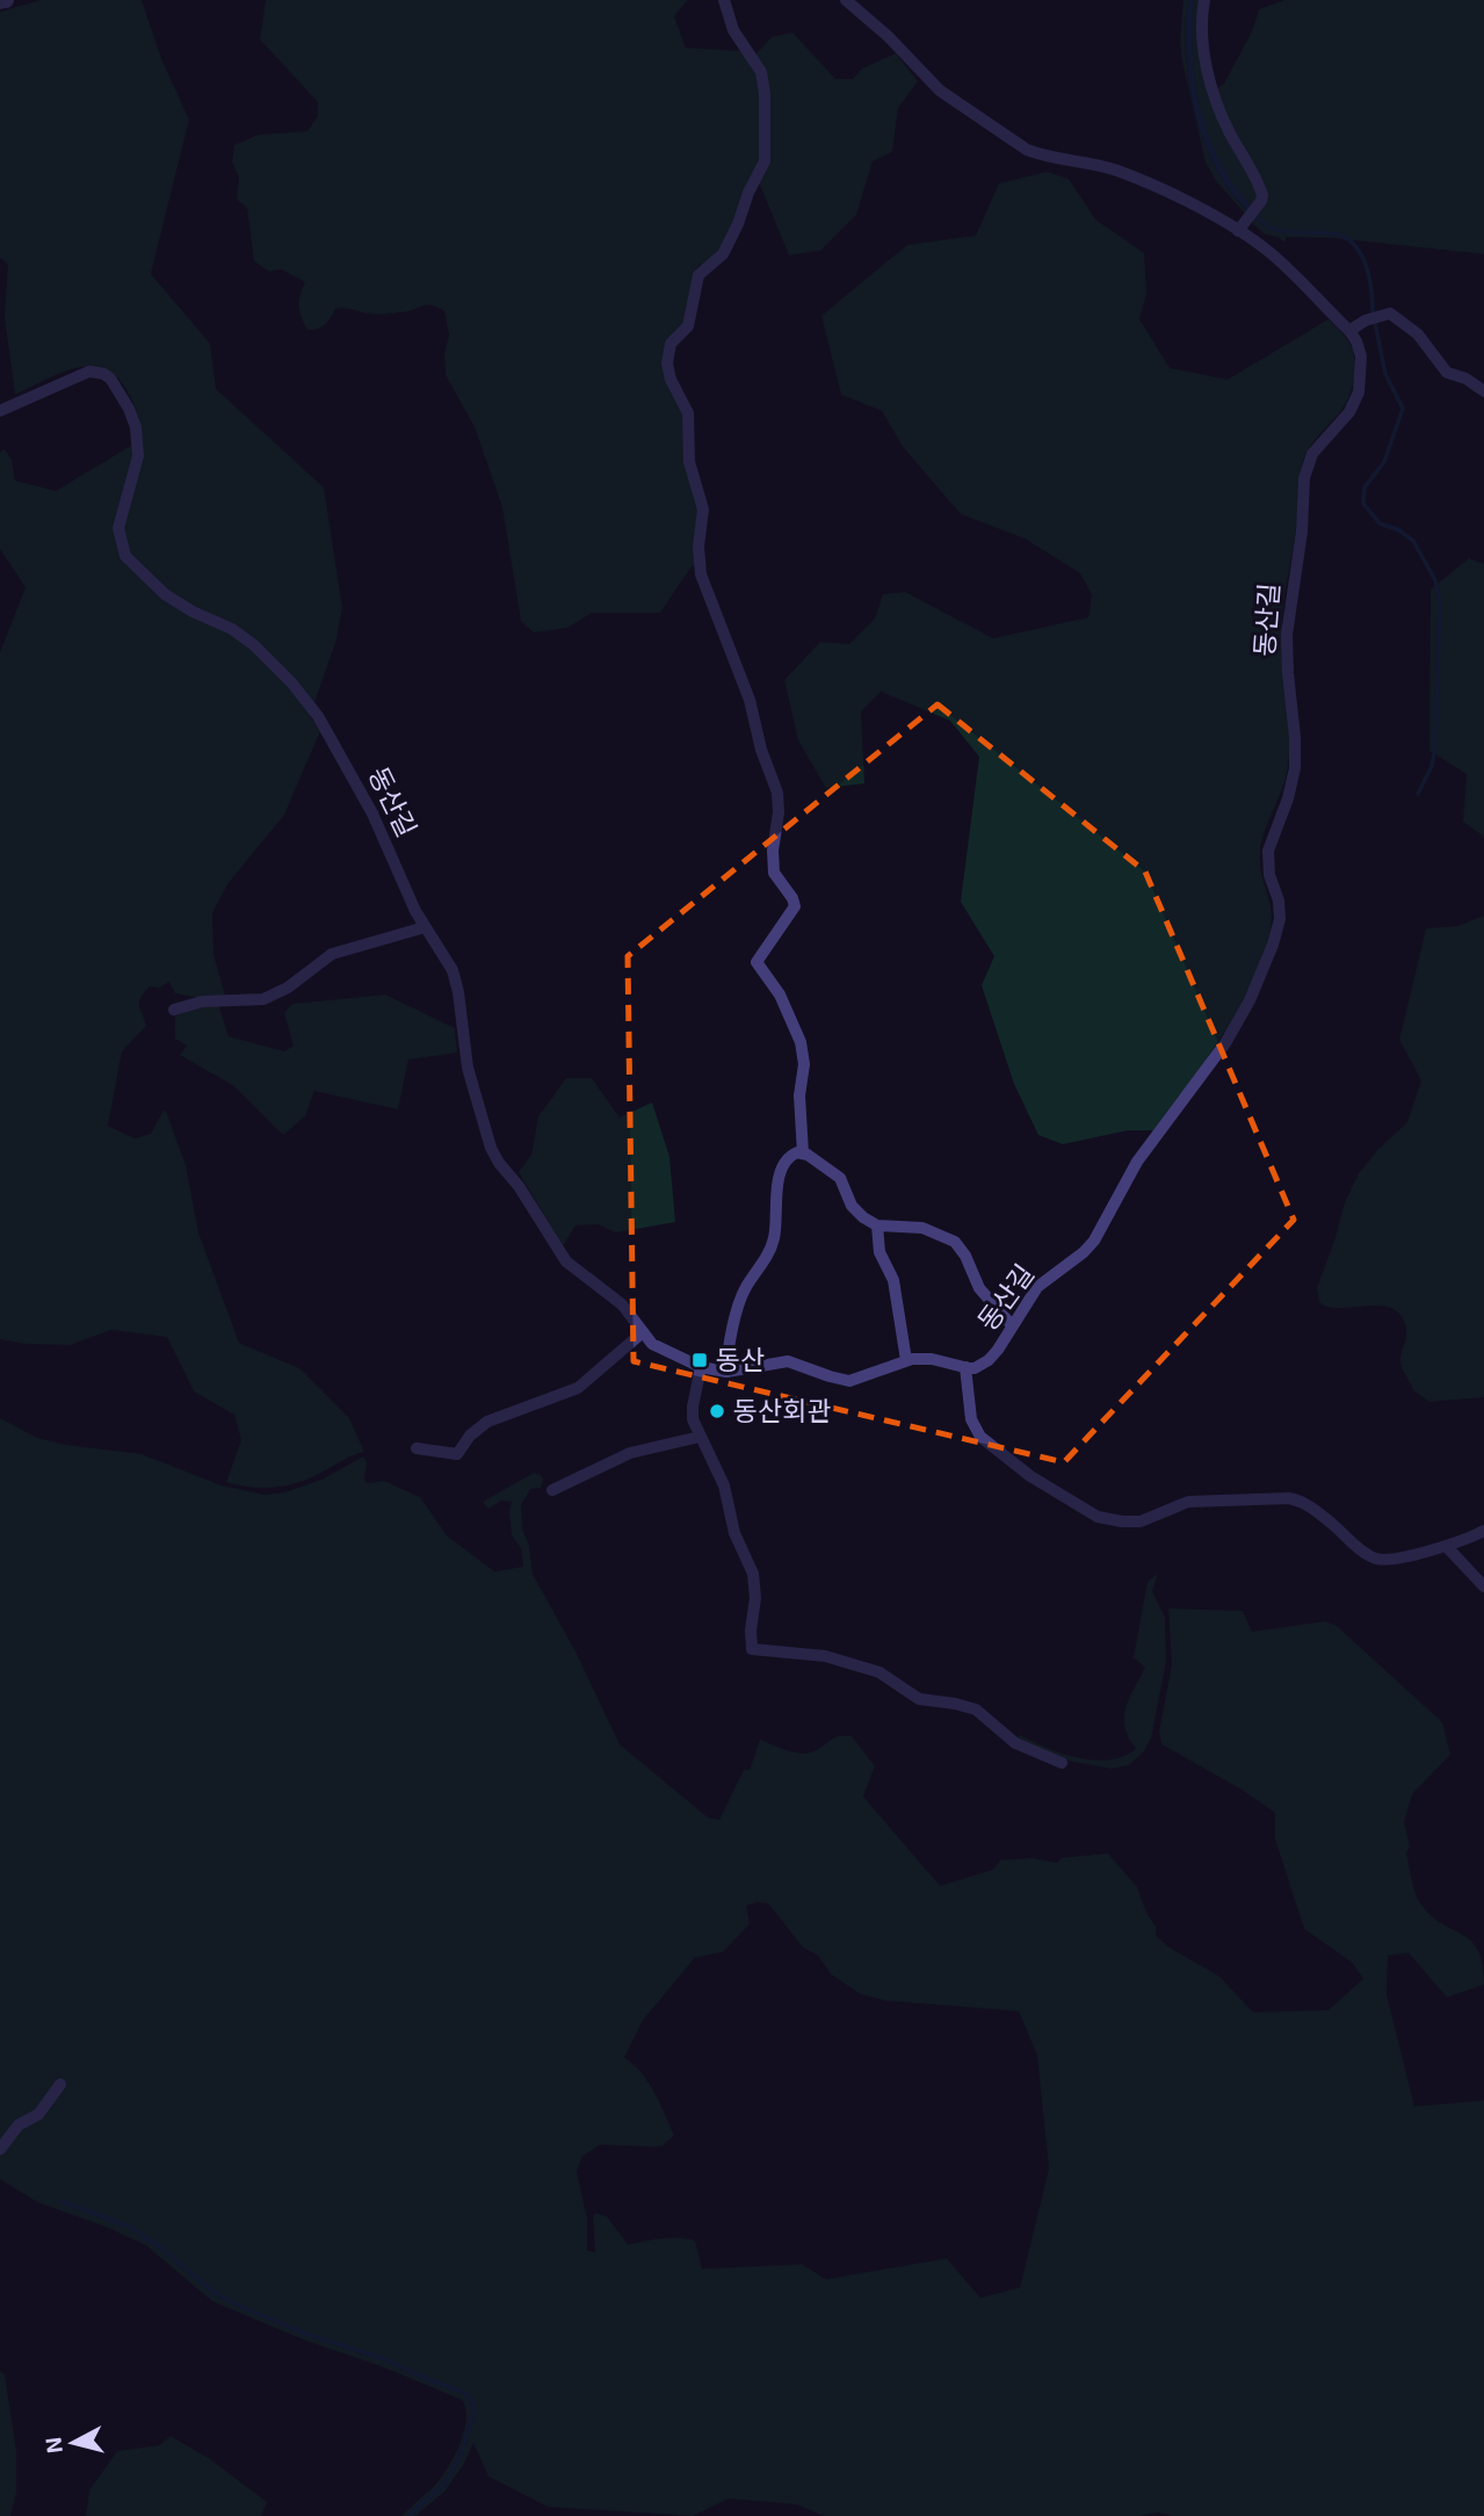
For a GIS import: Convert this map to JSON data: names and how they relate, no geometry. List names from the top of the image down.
{
  "streets": {
    "street": ["동산길"]
  },
  "places": {
    "transit": ["동산"],
    "other": ["동산회관"]
  },
  "north": "left"
}
